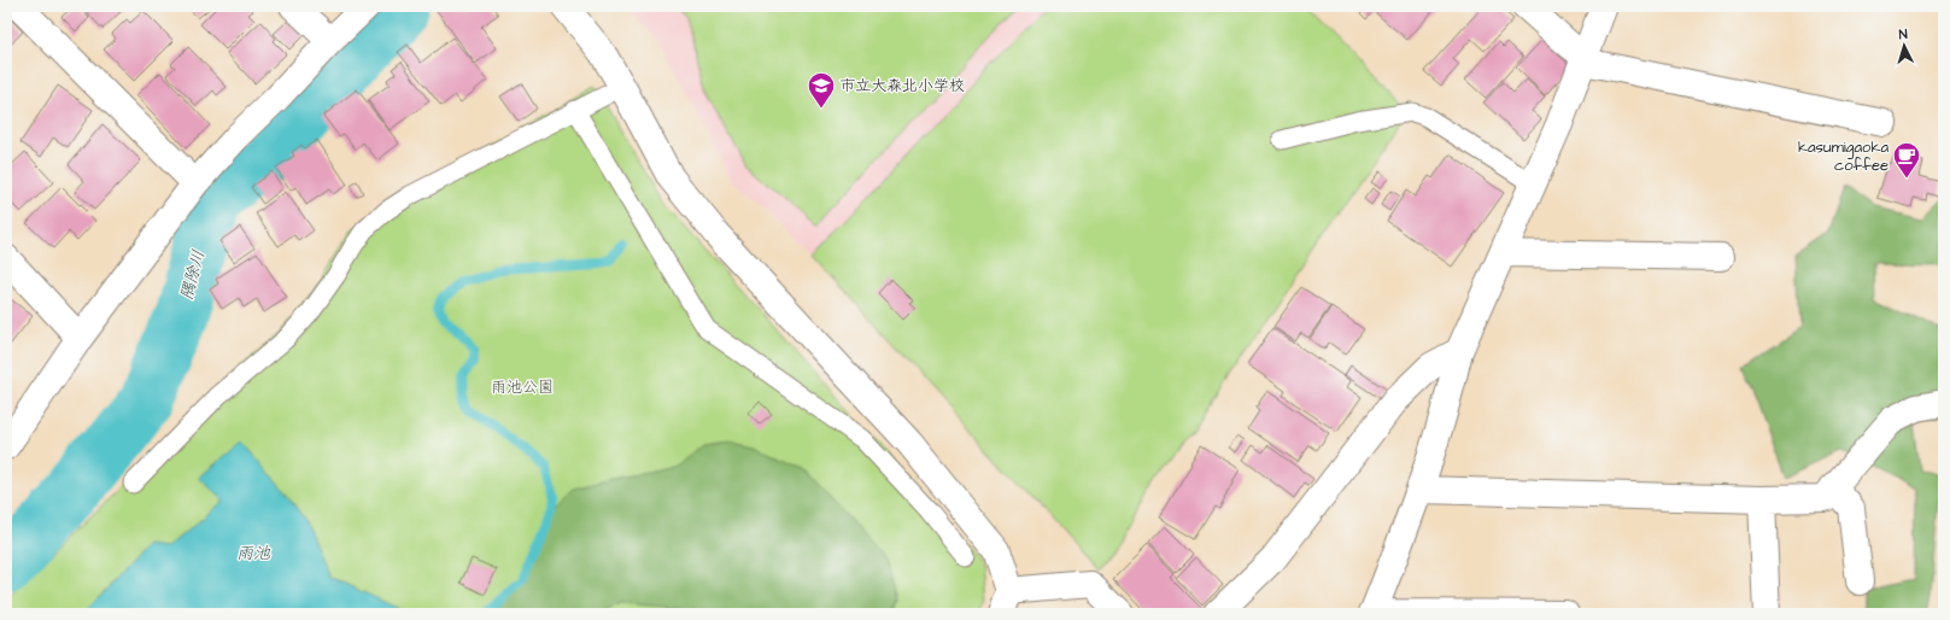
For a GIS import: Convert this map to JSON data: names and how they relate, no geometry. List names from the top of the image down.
{
  "water": ["隅除川", "雨池"],
  "parks": ["雨池公園"],
  "places": {
    "school or university": ["市立大森北小学校"],
    "cafe": ["kasumigaoka coffee"]
  },
  "north": "top"
}
